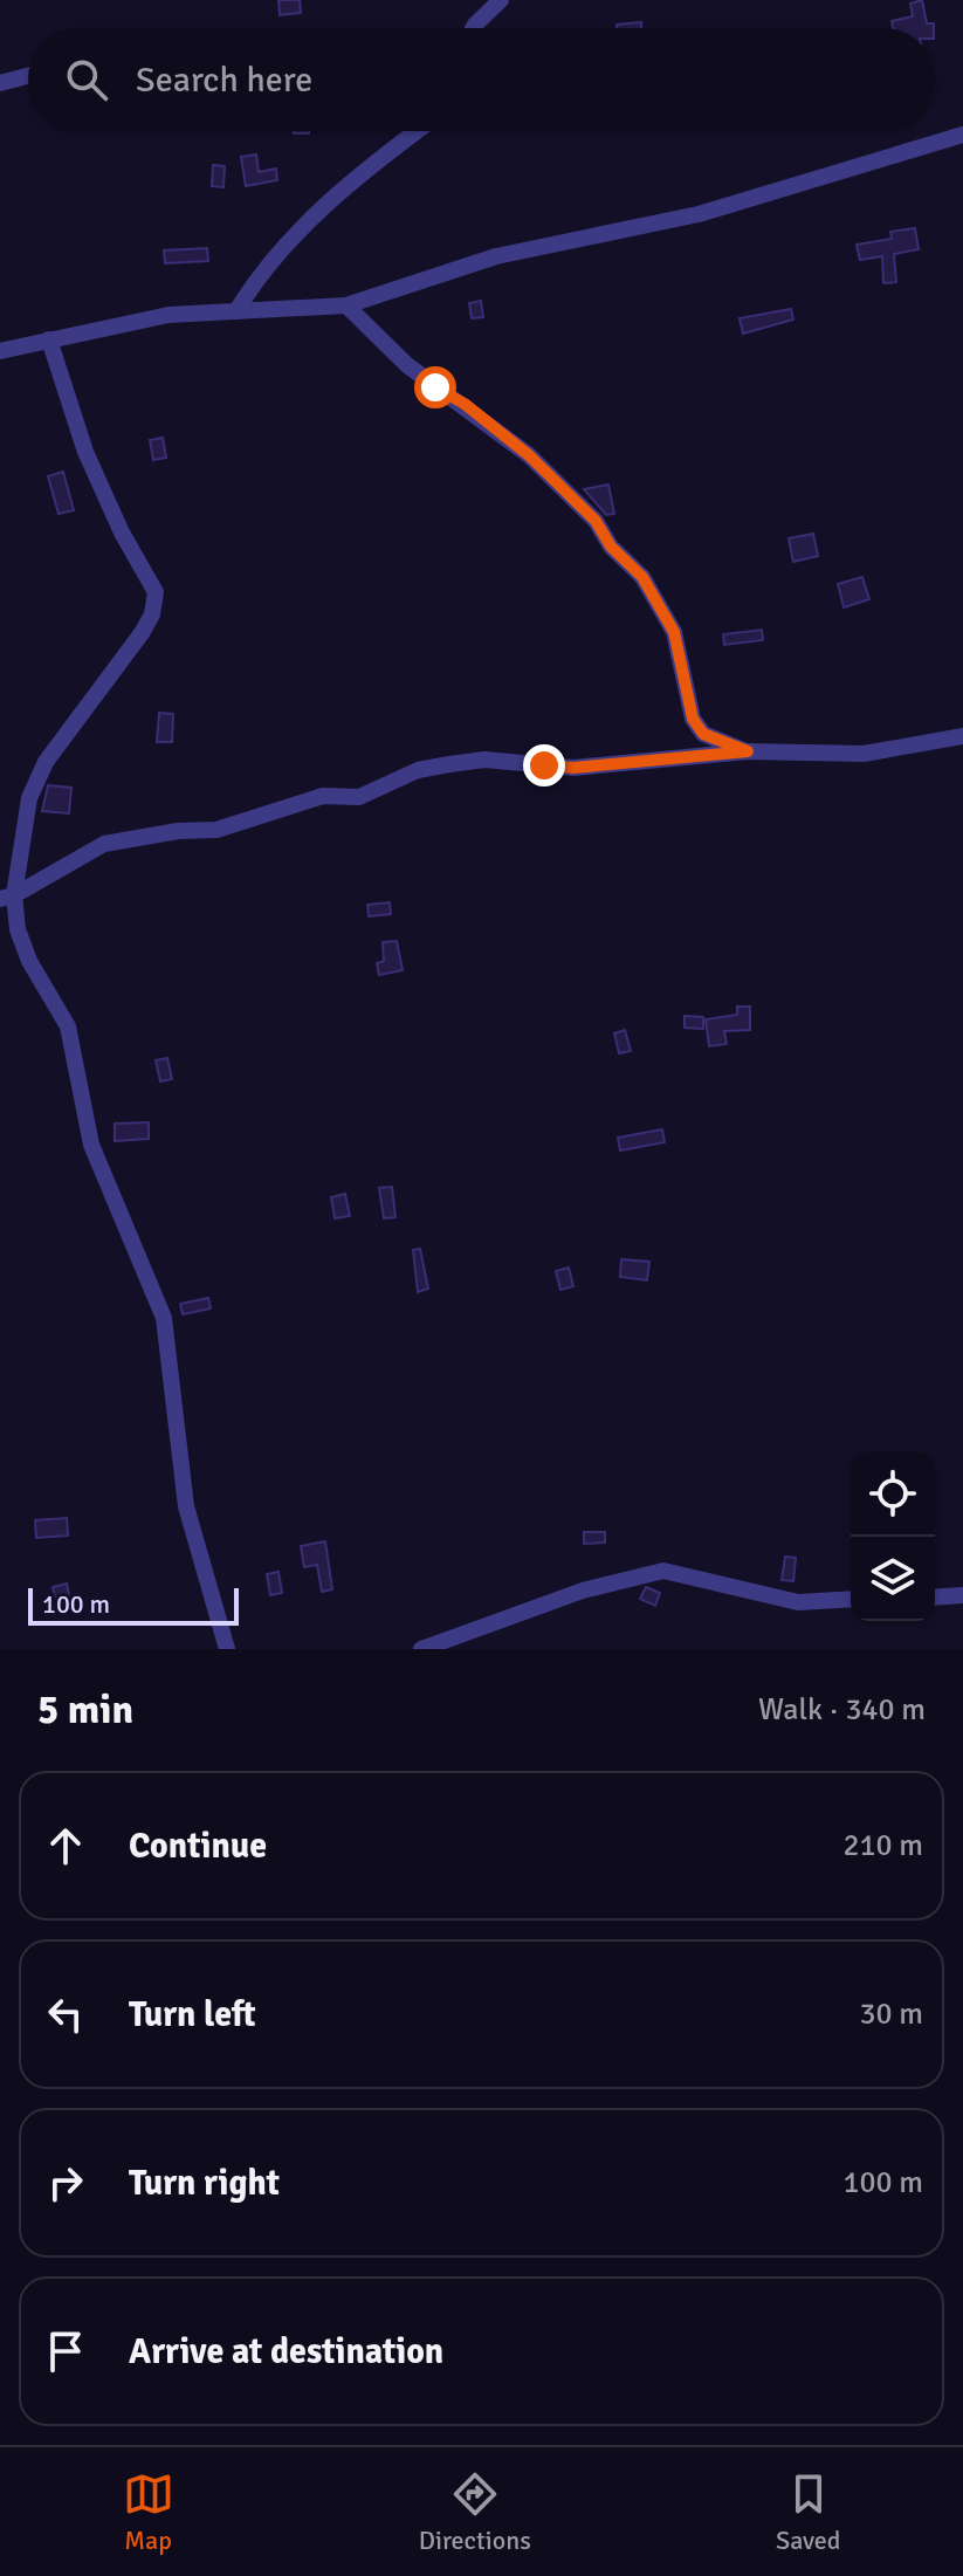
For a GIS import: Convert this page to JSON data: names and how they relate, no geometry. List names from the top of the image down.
{
  "scale_bar": "100 m",
  "page": {
    "search": "Search here",
    "scale": "100 m",
    "heading": ["5 min", "Walk · 340 m"],
    "list": [
      ["Continue", "210 m"],
      ["Turn left", "30 m"],
      ["Turn right", "100 m"],
      "Arrive at destination"
    ],
    "nav": ["Map", "Directions", "Saved"]
  }
}
